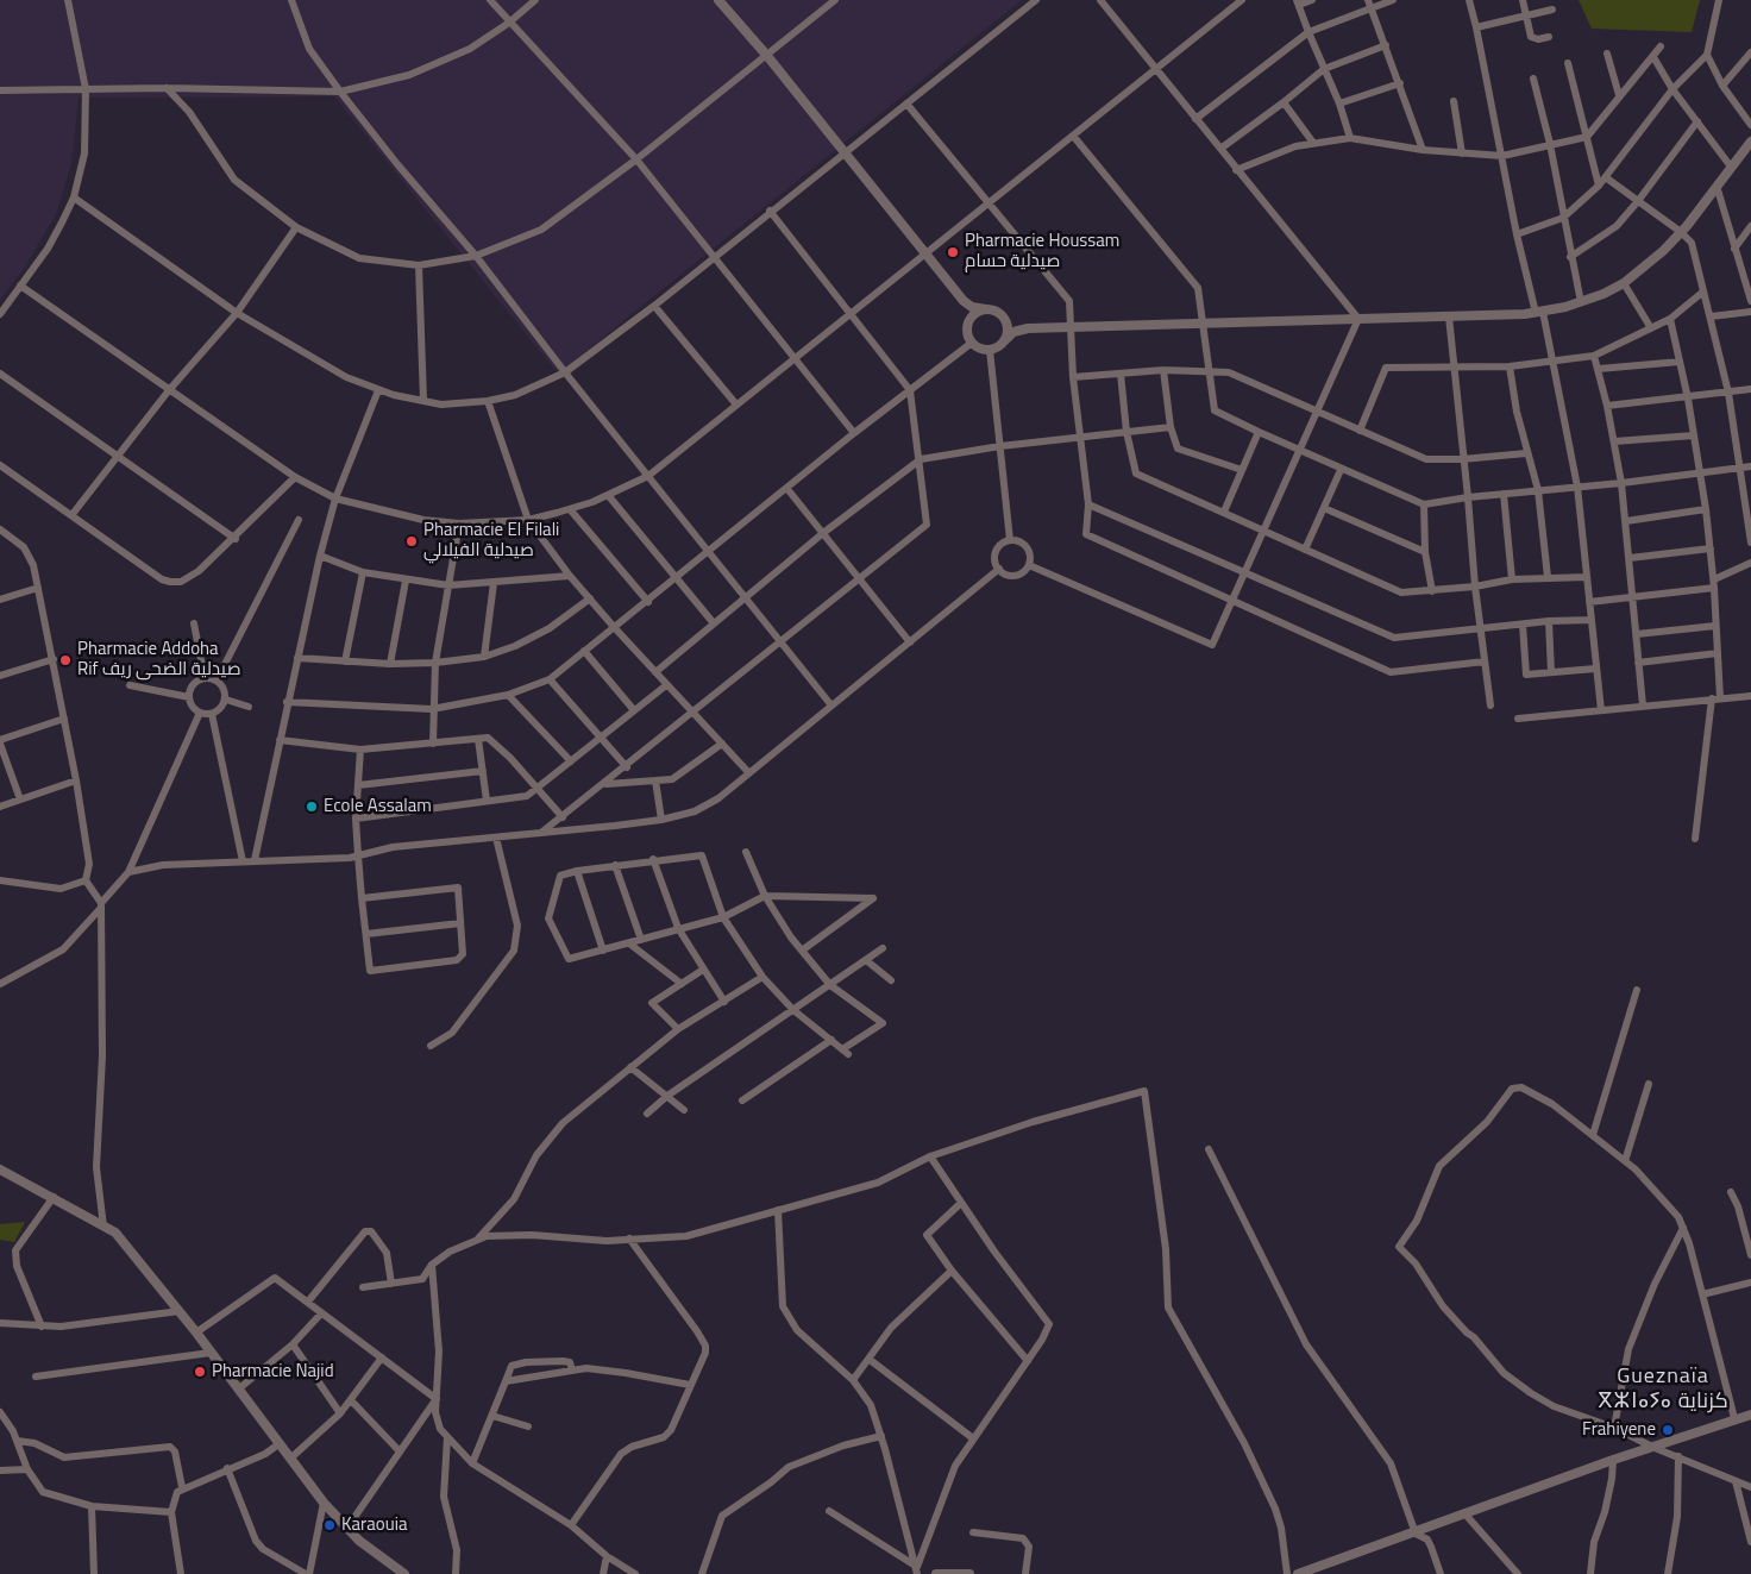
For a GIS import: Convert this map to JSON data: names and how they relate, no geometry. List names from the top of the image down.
{
  "districts": ["Gueznaïa ⴳⵣⵏⴰⵢⴰ كزناية"],
  "places": [
    "Pharmacie Houssam صيدلية حسام",
    "Pharmacie El Filali صيدلية الفيلالي",
    "Pharmacie Addoha Rif صيدلية الضحى ريف",
    "Ecole Assalam",
    "Pharmacie Najid",
    "Frahiyene",
    "Karaouia"
  ]
}
